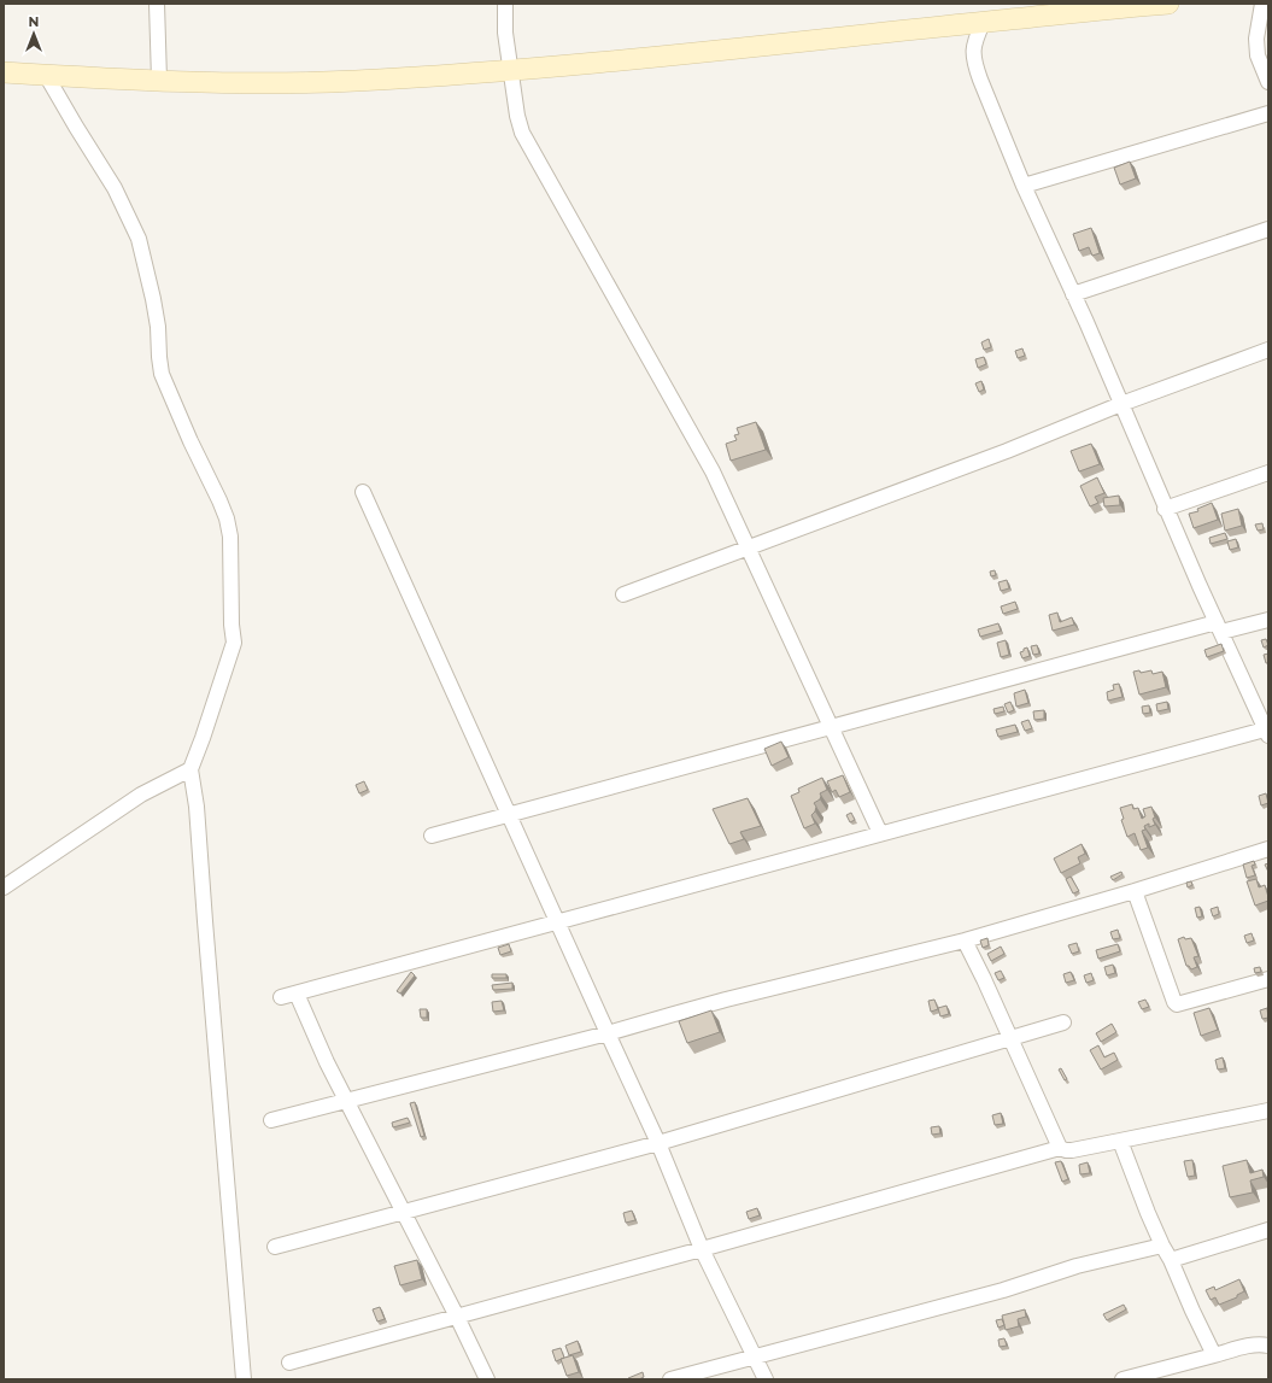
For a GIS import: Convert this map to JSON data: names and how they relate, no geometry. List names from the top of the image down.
{
  "north": "top"
}
